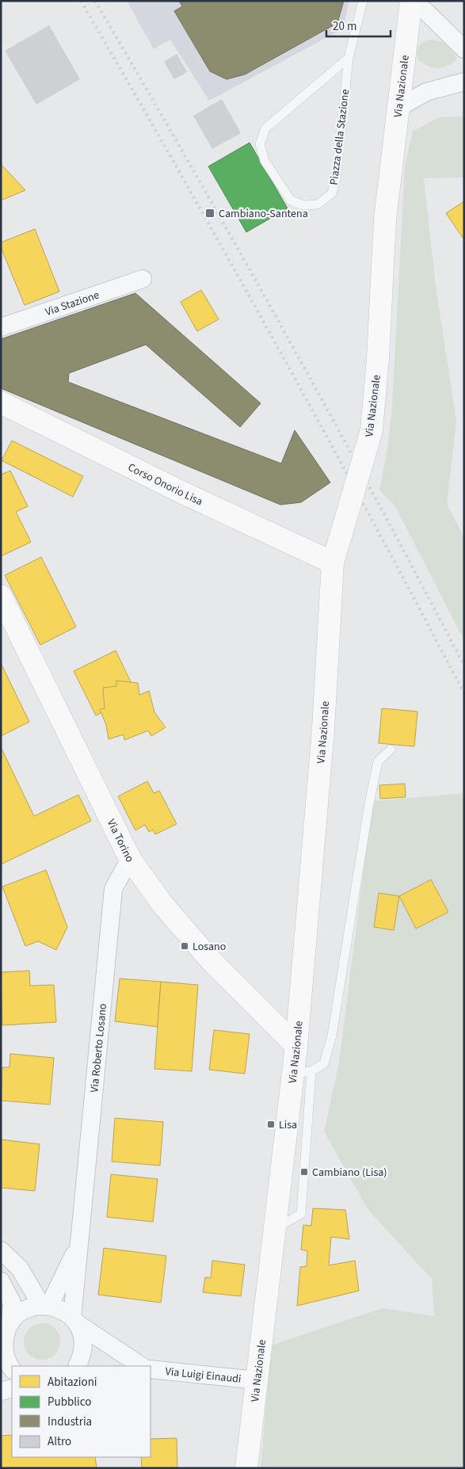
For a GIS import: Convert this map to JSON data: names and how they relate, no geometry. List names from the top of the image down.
{
  "streets": {
    "main road": ["Via Nazionale", "Corso Onorio Lisa", "Via Torino"],
    "street": ["Via Stazione", "Via Roberto Losano", "Via Luigi Einaudi"],
    "lane": ["Piazza della Stazione"]
  },
  "crossings": [
    ["Via Nazionale", "Corso Onorio Lisa"],
    ["Via Nazionale", "Via Torino"],
    ["Via Nazionale", "Via Luigi Einaudi"],
    ["Via Torino", "Via Roberto Losano"]
  ],
  "places": {
    "transit": [
      "Cambiano-Santena",
      "Losano",
      "Lisa",
      "Cambiano (Lisa)"
    ]
  },
  "legend": [
    "Abitazioni",
    "Pubblico",
    "Industria",
    "Altro"
  ],
  "scale_bar": "20 m"
}
